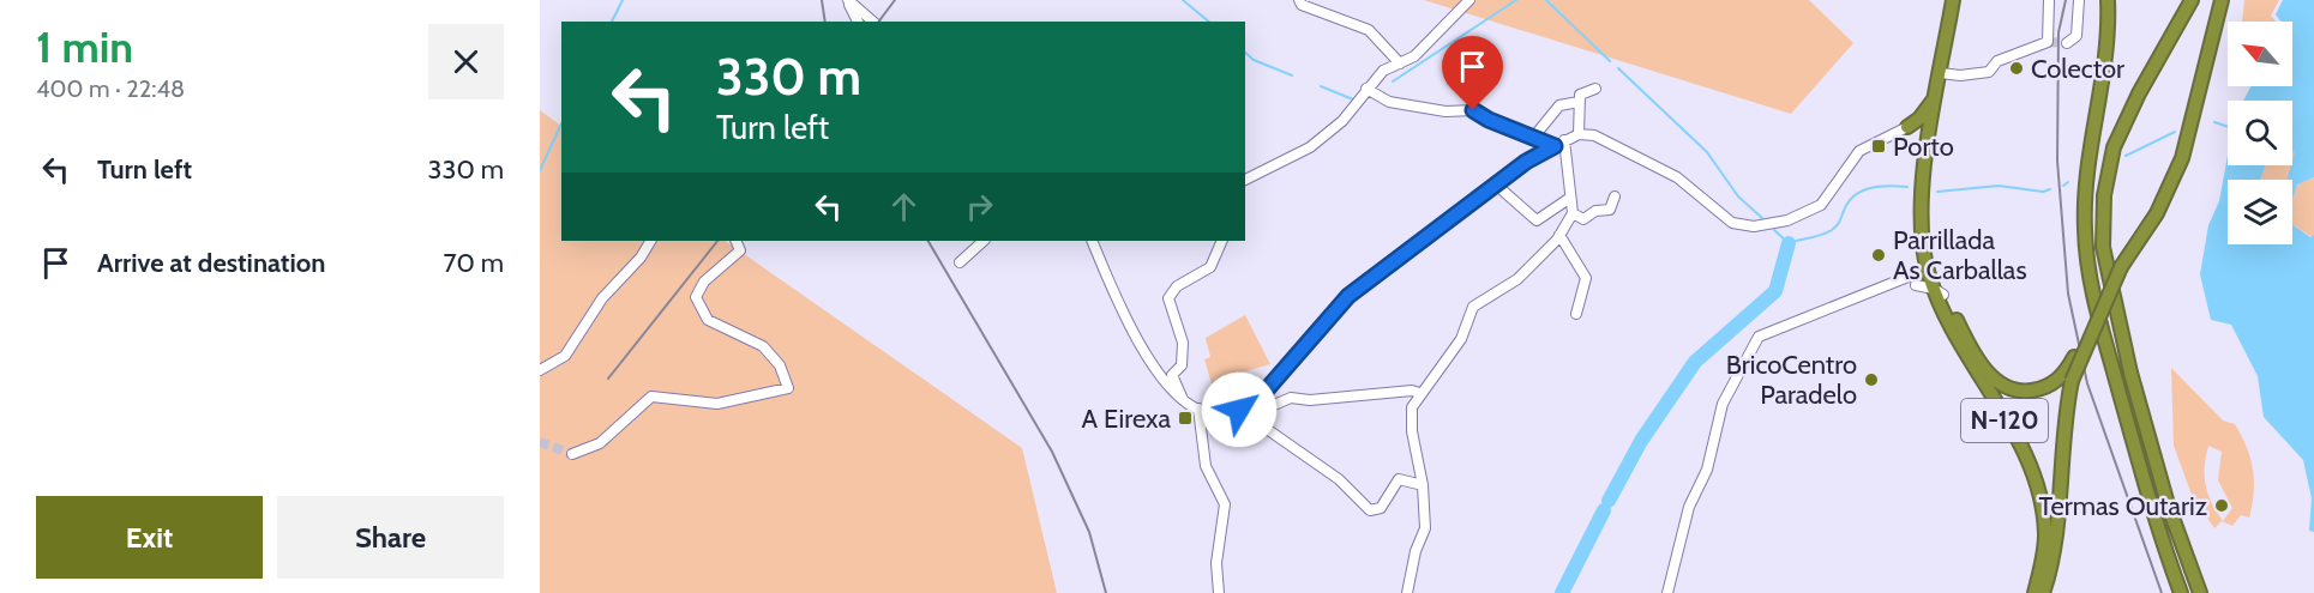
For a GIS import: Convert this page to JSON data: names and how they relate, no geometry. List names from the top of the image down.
{
  "streets": {
    "highway": ["N-120"]
  },
  "places": {
    "other": [
      "Colector",
      "Parrillada As Carballas",
      "BricoCentro Paradelo",
      "Termas Outariz"
    ],
    "transit": ["Porto", "A Eirexa"]
  },
  "north": "top left",
  "page": {
    "heading": ["1 min", "400 m · 22:48"],
    "turn": ["330 m", "Turn left"],
    "list": [
      {
        "name": "Turn left",
        "value": "330 m"
      },
      {
        "name": "Arrive at destination",
        "value": "70 m"
      }
    ],
    "buttons": ["Exit", "Share"]
  }
}
